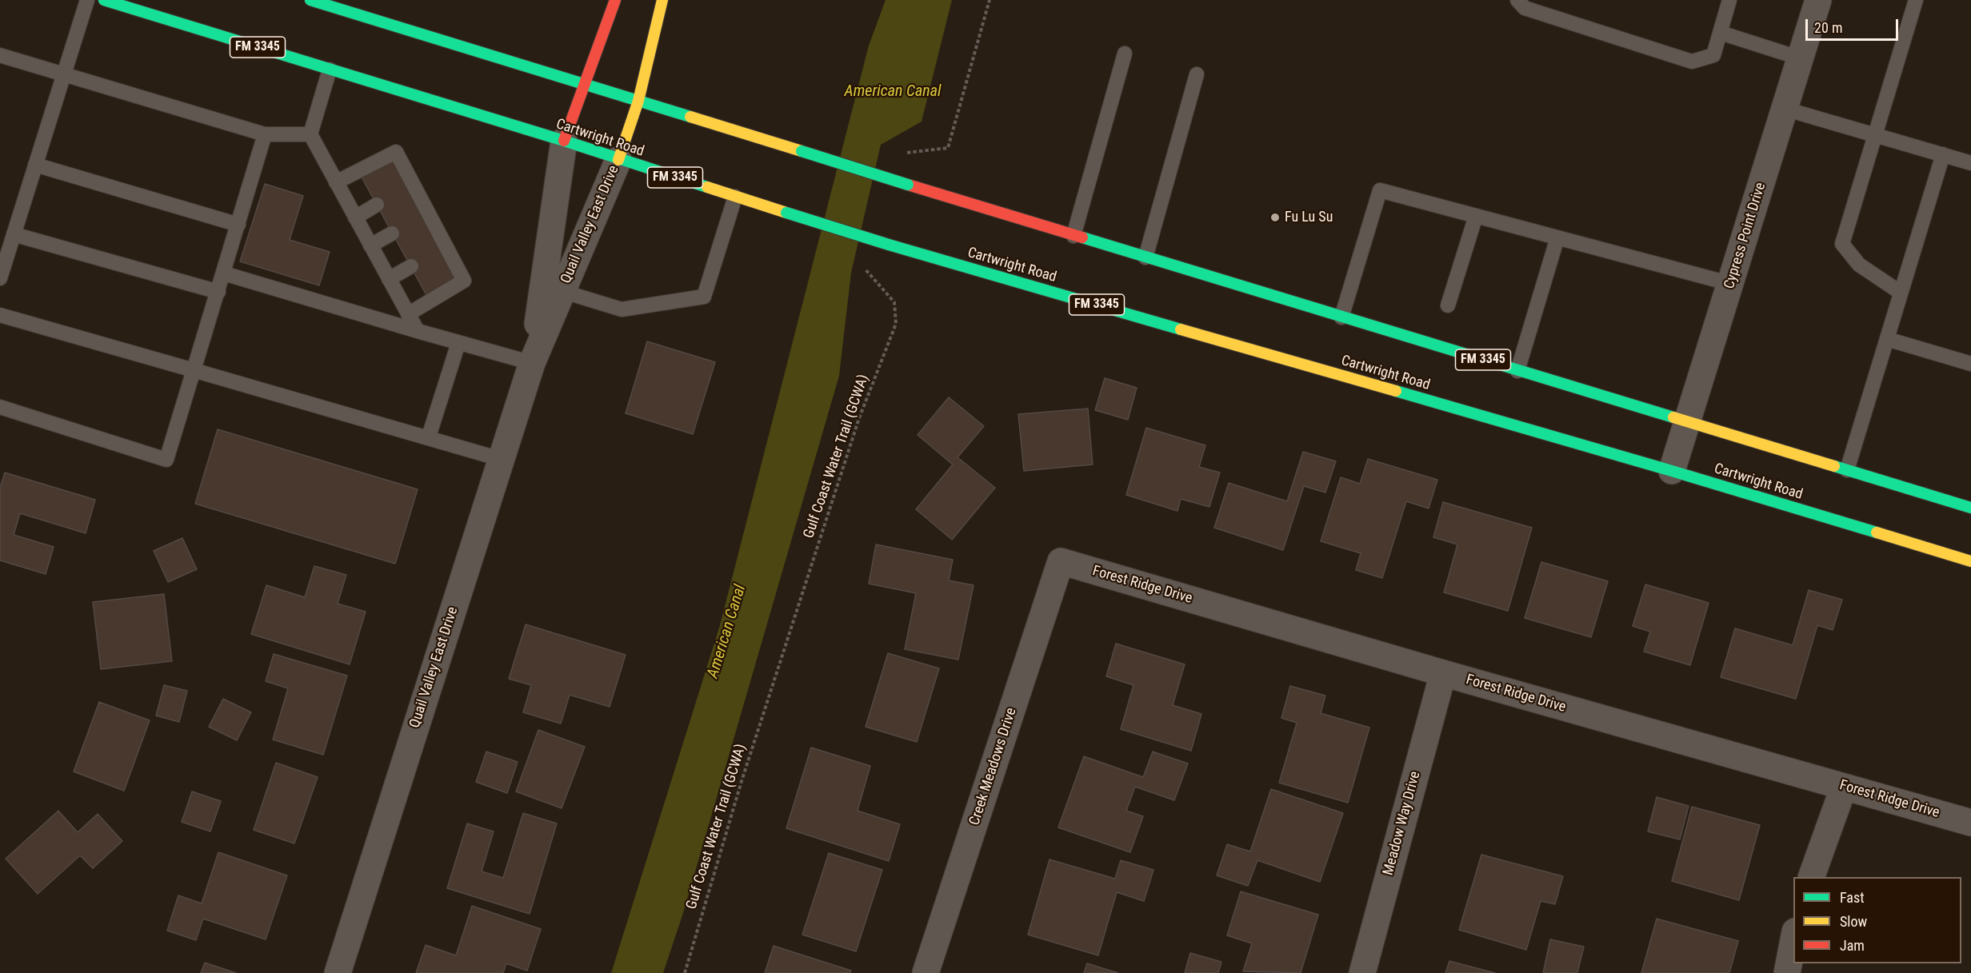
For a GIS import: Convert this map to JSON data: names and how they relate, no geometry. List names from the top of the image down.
{
  "streets": {
    "main road": ["FM 3345", "Cartwright Road", "Quail Valley East Drive"],
    "street": [
      "Cypress Point Drive",
      "Forest Ridge Drive",
      "Creek Meadows Drive",
      "Meadow Way Drive"
    ],
    "path": ["Gulf Coast Water Trail (GCWA)"]
  },
  "crossings": [
    ["FM 3345", "Quail Valley East Drive"],
    ["FM 3345", "Cypress Point Drive"],
    ["Cartwright Road", "Quail Valley East Drive"],
    ["Cartwright Road", "Cypress Point Drive"],
    ["Forest Ridge Drive", "Creek Meadows Drive"],
    ["Forest Ridge Drive", "Meadow Way Drive"]
  ],
  "water": ["American Canal"],
  "places": ["Fu Lu Su"],
  "legend": ["Fast", "Slow", "Jam"],
  "scale_bar": "20 m"
}
